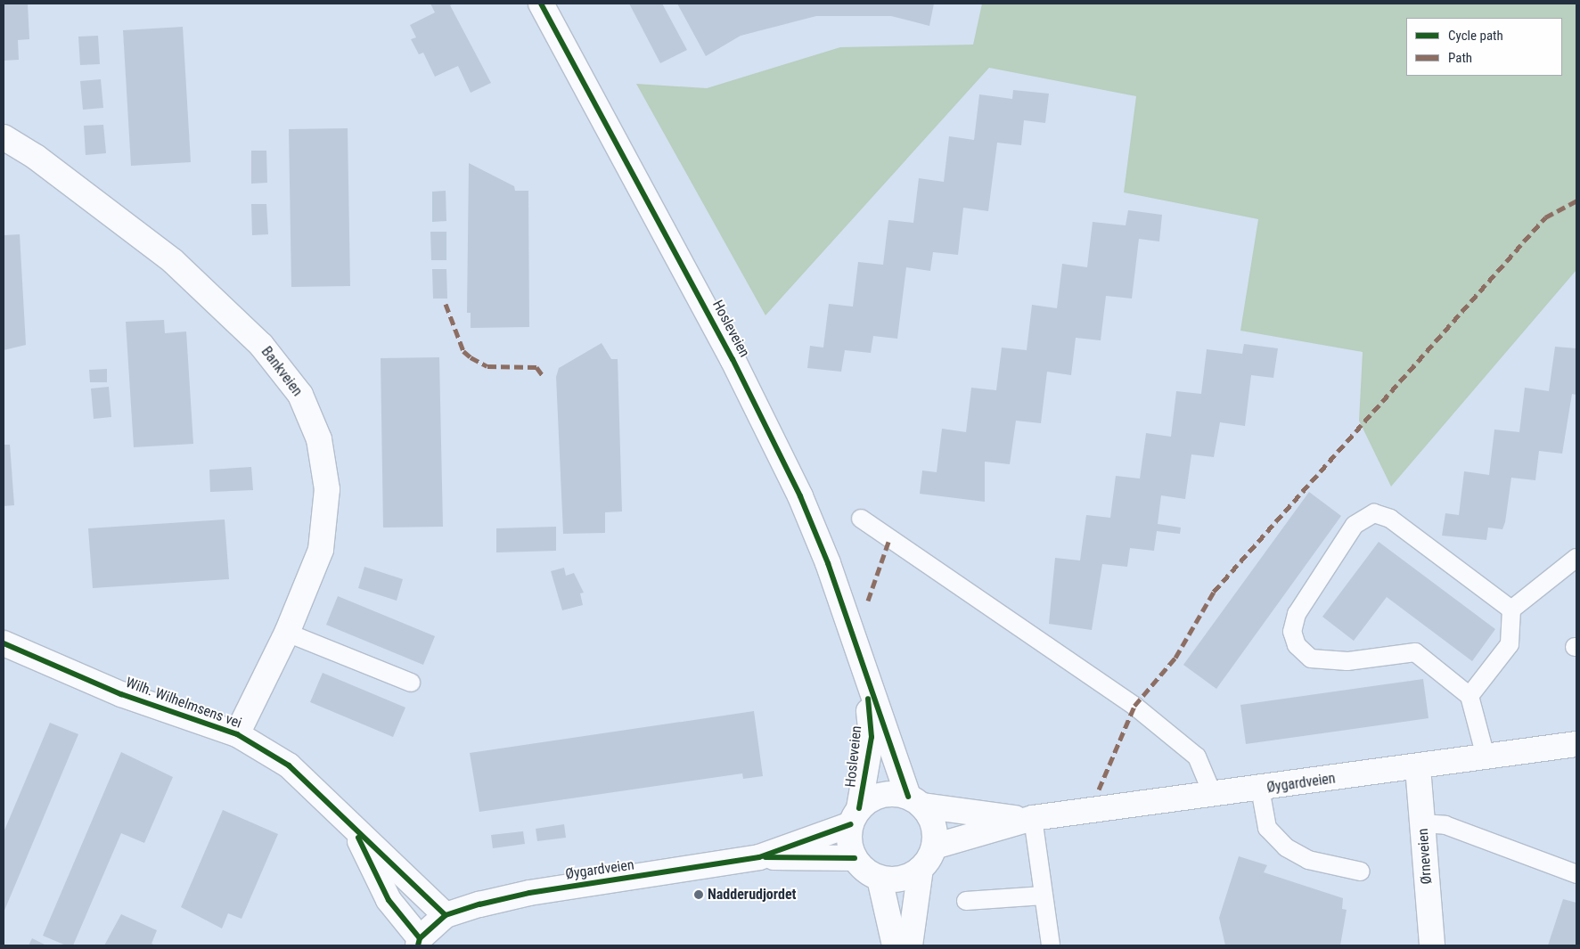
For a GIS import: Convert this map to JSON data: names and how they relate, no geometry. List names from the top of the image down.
{
  "streets": {
    "street": [
      "Hosleveien",
      "Bankveien",
      "Wilh. Wilhelmsens vei",
      "Øygardveien",
      "Ørneveien"
    ]
  },
  "crossings": [
    ["Hosleveien", "Øygardveien"],
    ["Bankveien", "Wilh. Wilhelmsens vei"],
    ["Wilh. Wilhelmsens vei", "Øygardveien"],
    ["Øygardveien", "Ørneveien"]
  ],
  "places": ["Nadderudjordet"],
  "legend": ["Cycle path", "Path"]
}
